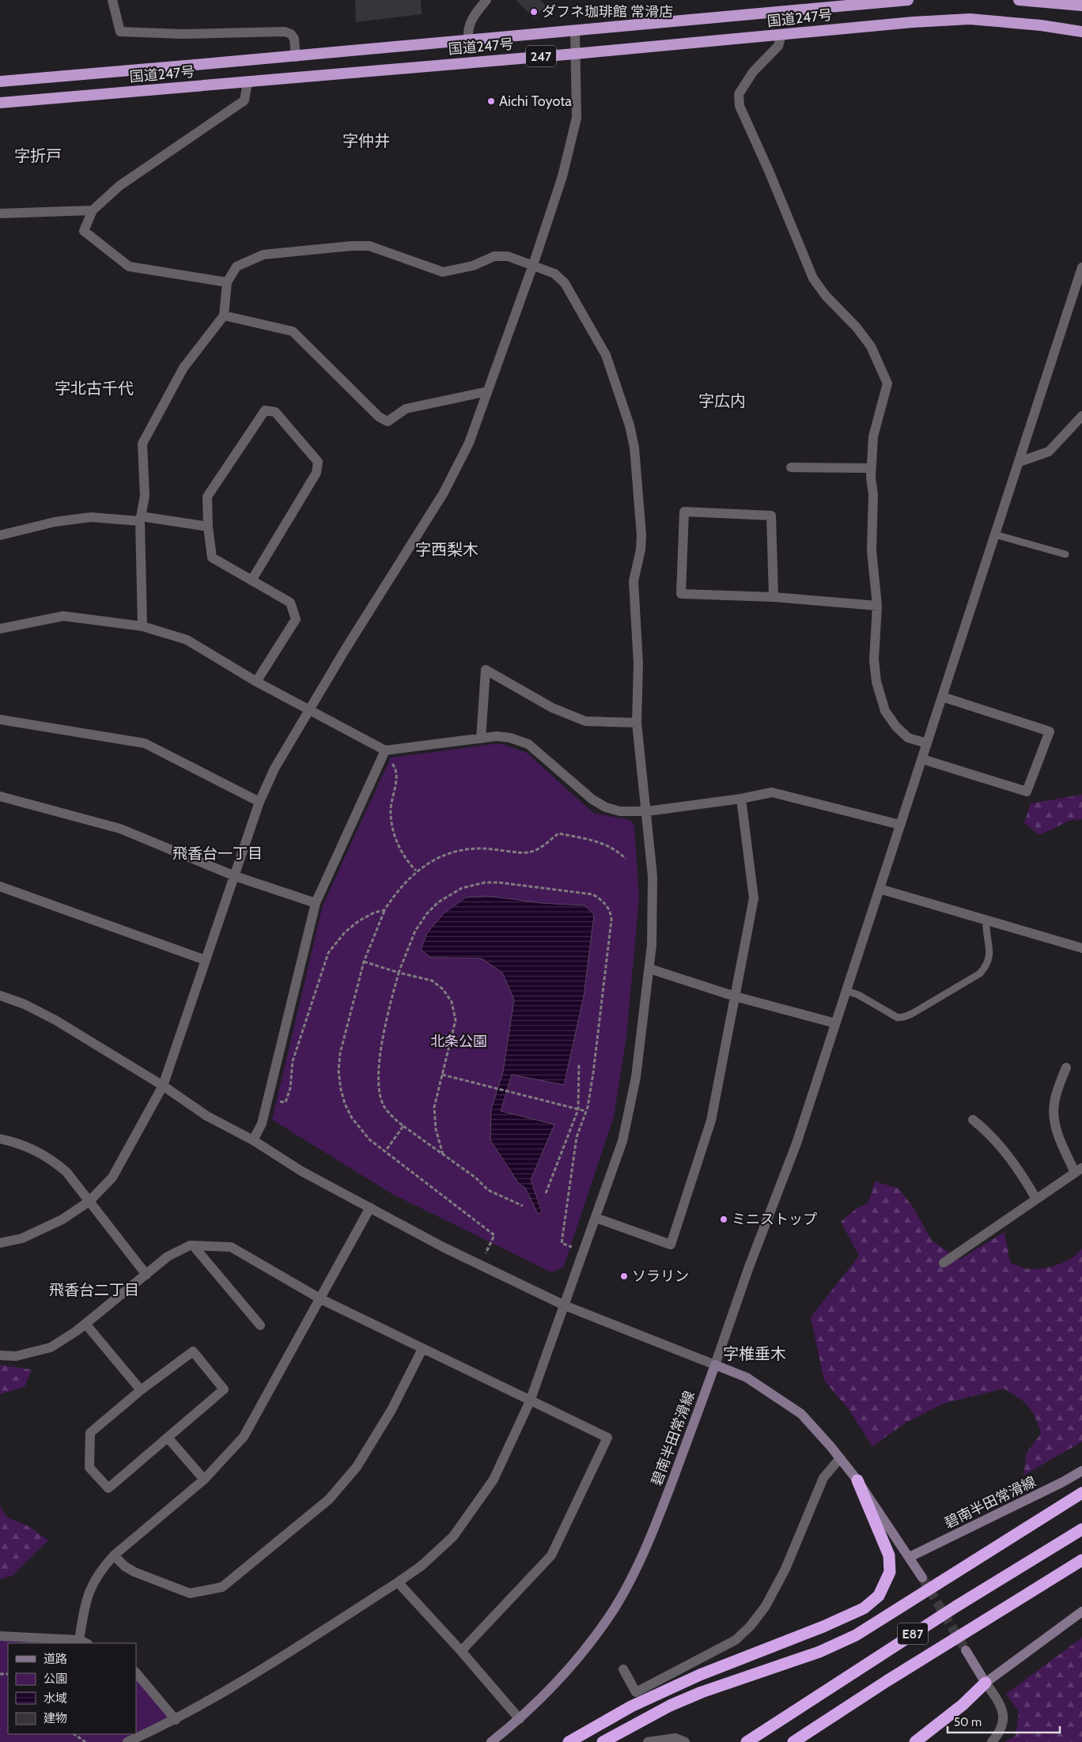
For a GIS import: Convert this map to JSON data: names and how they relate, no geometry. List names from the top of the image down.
{
  "streets": {
    "highway": ["国道247号", "247", "E87"],
    "main road": ["碧南半田常滑線"]
  },
  "districts": [
    "字仲井",
    "字折戸",
    "字北古千代",
    "字広内",
    "字西梨木",
    "飛香台一丁目",
    "飛香台二丁目",
    "字椎垂木"
  ],
  "parks": ["北条公園"],
  "places": [
    "ダフネ珈琲館 常滑店",
    "Aichi Toyota",
    "ミニストップ",
    "ソラリン"
  ],
  "legend": [
    "道路",
    "公園",
    "水域",
    "建物"
  ],
  "scale_bar": "50 m"
}
